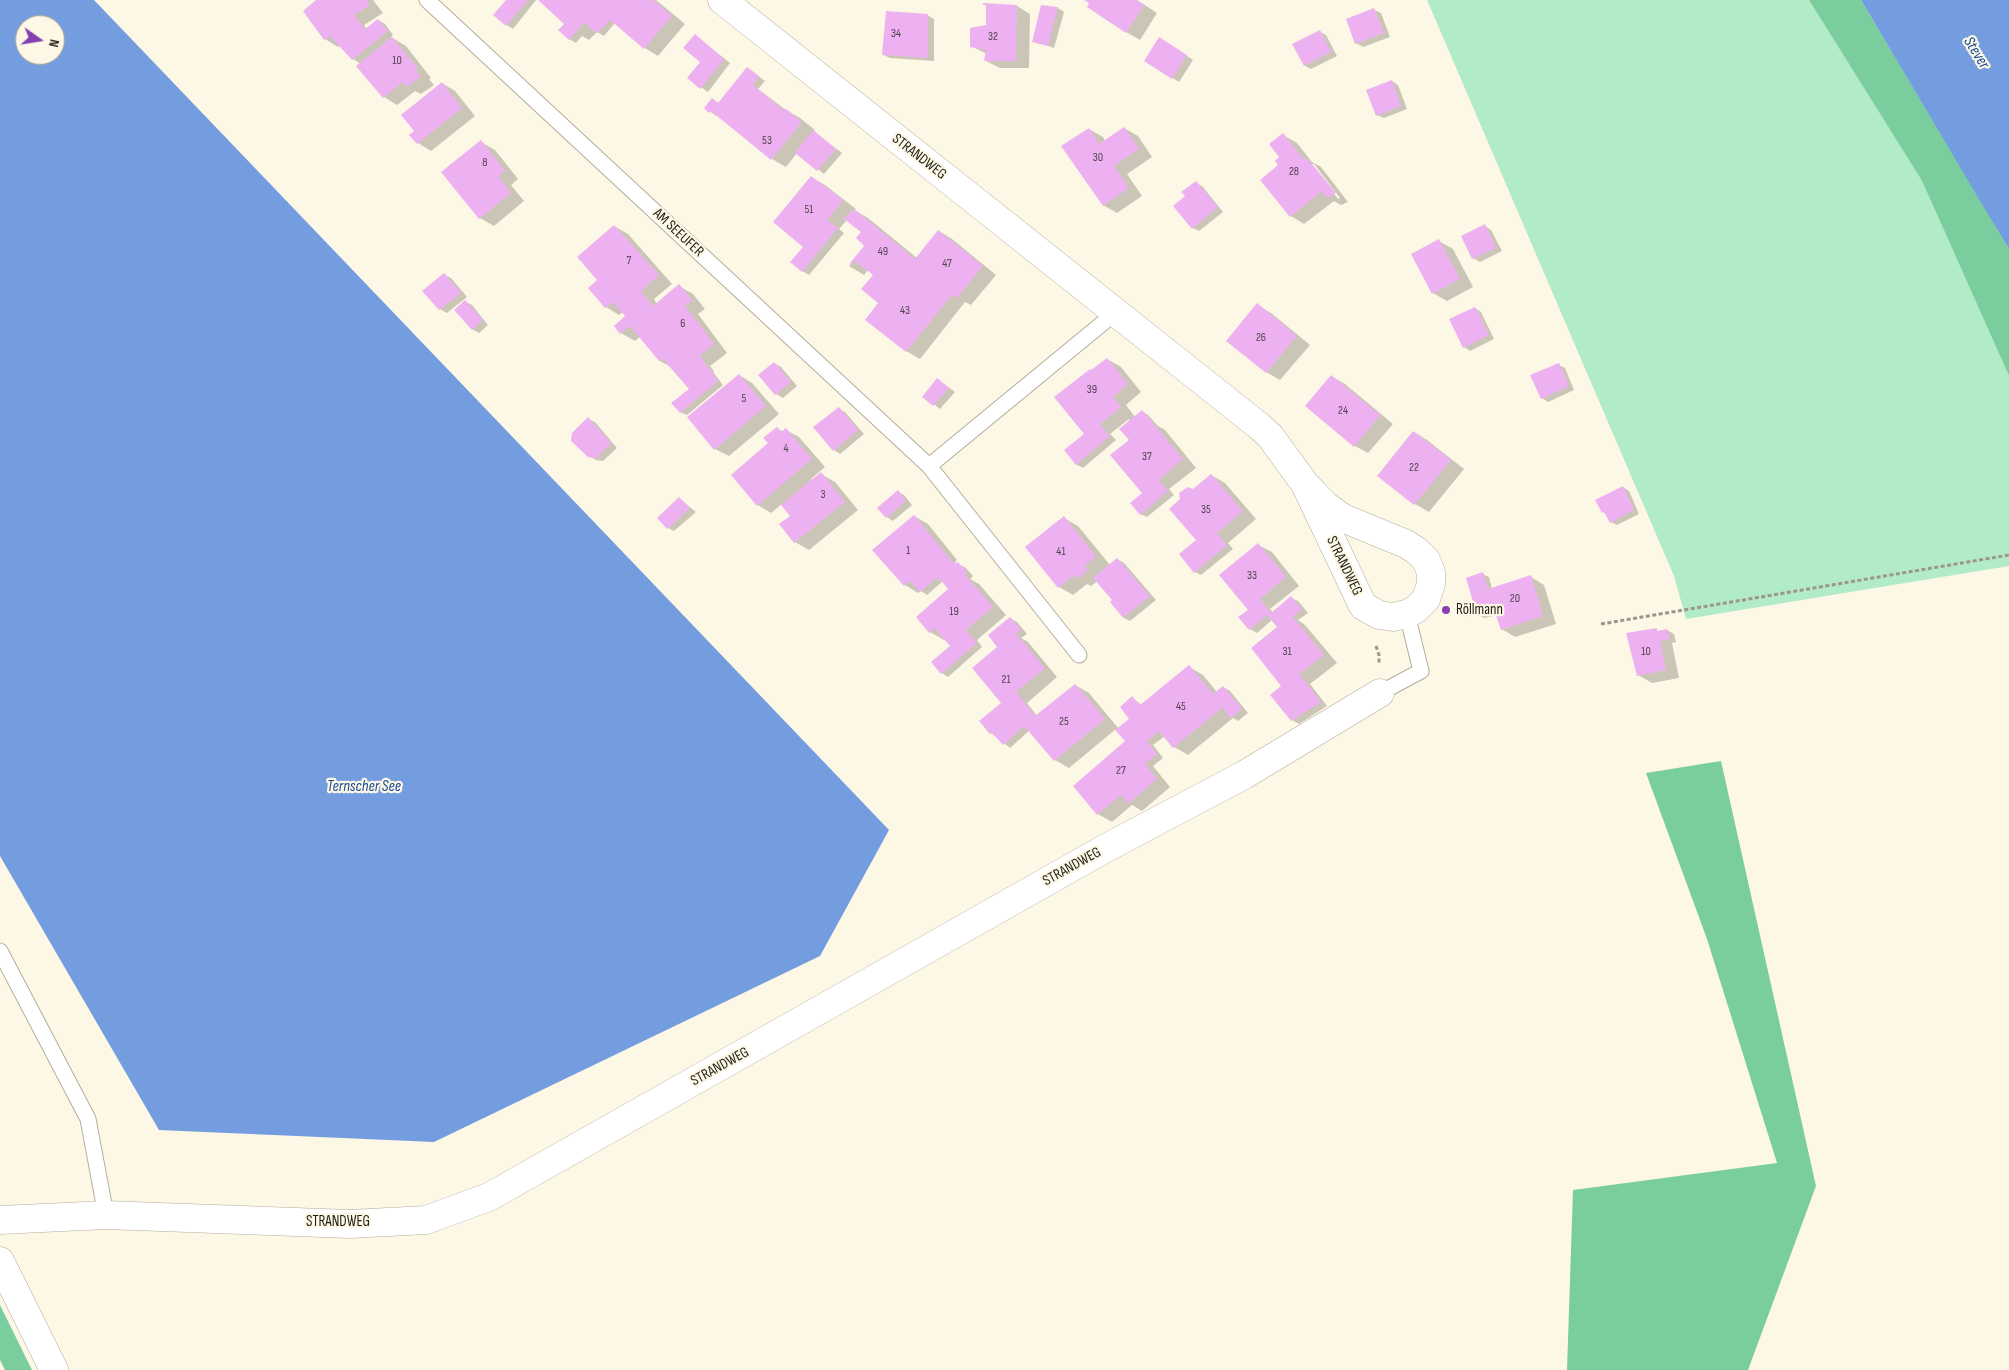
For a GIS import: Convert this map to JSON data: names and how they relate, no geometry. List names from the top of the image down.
{
  "streets": {
    "street": ["STRANDWEG"],
    "lane": ["AM SEEUFER"]
  },
  "water": ["Stever", "Ternscher See"],
  "places": ["Röllmann"],
  "house_numbers": [
    "34",
    "32",
    "10",
    "53",
    "30",
    "8",
    "28",
    "51",
    "49",
    "7",
    "47",
    "43",
    "6",
    "26",
    "39",
    "5",
    "24",
    "4",
    "37",
    "22",
    "3",
    "35",
    "1",
    "41",
    "33",
    "20",
    "19",
    "31",
    "10",
    "21",
    "45",
    "25",
    "27"
  ],
  "north": "right"
}
